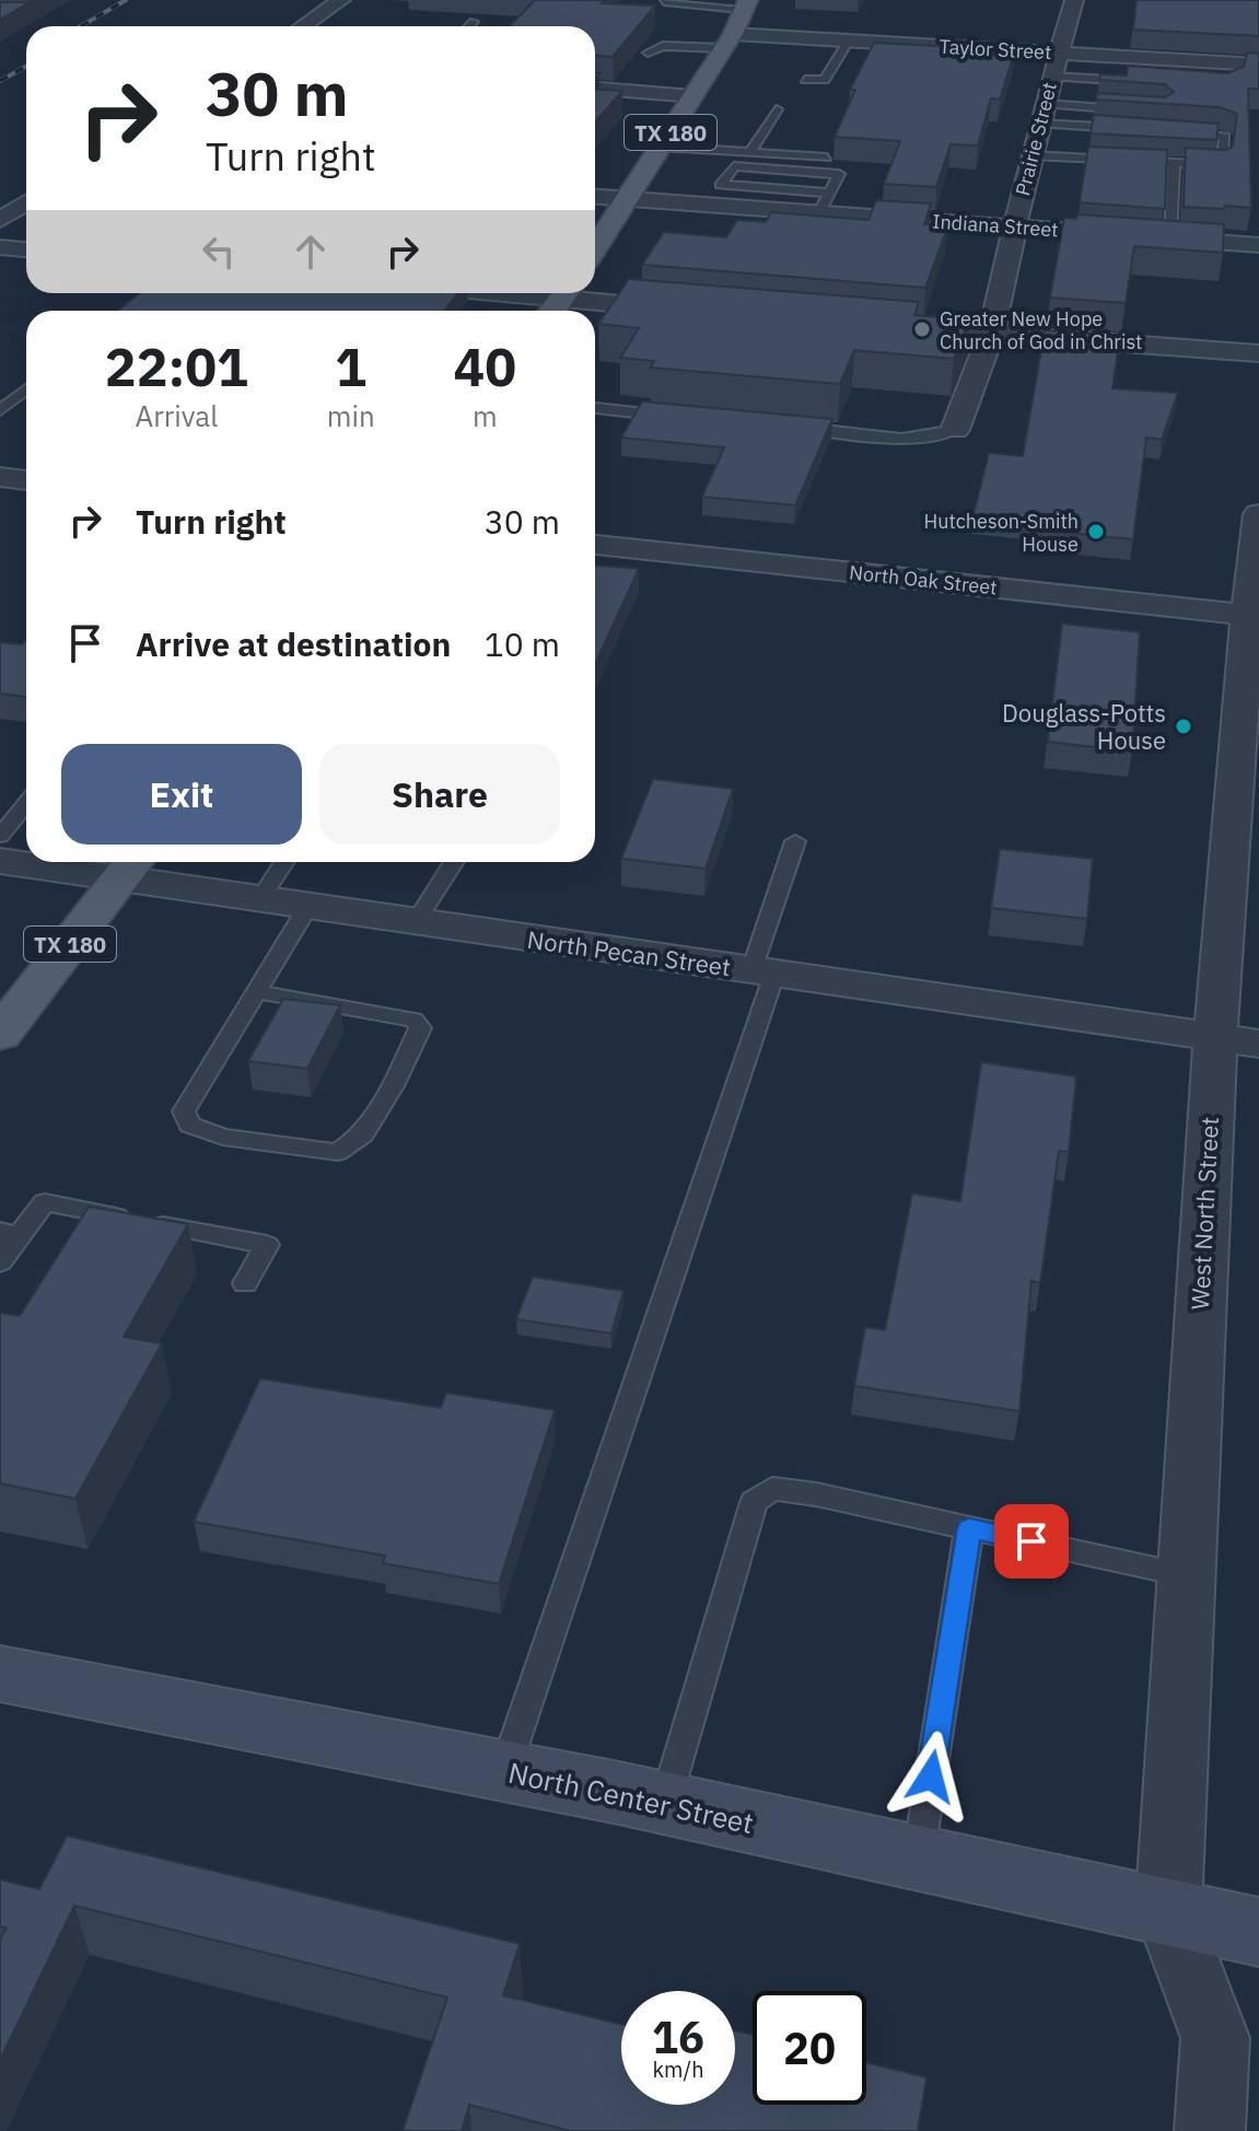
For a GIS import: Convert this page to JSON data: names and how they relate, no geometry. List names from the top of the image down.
{
  "streets": {
    "main road": ["TX 180", "North Center Street"],
    "street": [
      "Taylor Street",
      "Prairie Street",
      "Indiana Street",
      "North Oak Street",
      "North Pecan Street",
      "West North Street"
    ]
  },
  "crossings": [
    ["Taylor Street", "TX 180"],
    ["Taylor Street", "Prairie Street"],
    ["TX 180", "Indiana Street"],
    ["TX 180", "North Pecan Street"],
    ["Prairie Street", "Indiana Street"],
    ["North Oak Street", "West North Street"],
    ["North Pecan Street", "West North Street"],
    ["West North Street", "North Center Street"]
  ],
  "places": ["Greater New Hope Church of God in Christ", "Hutcheson-Smith House", "Douglass-Potts House"],
  "page": {
    "turn": ["30 m", "Turn right"],
    "eta": [
      "22:01",
      "Arrival",
      "1",
      "min",
      "40",
      "m"
    ],
    "list": [
      {
        "name": "Turn right",
        "value": "30 m"
      },
      {
        "name": "Arrive at destination",
        "value": "10 m"
      }
    ],
    "buttons": ["Exit", "Share"],
    "speed": "16 km/h",
    "limit": "20"
  }
}
